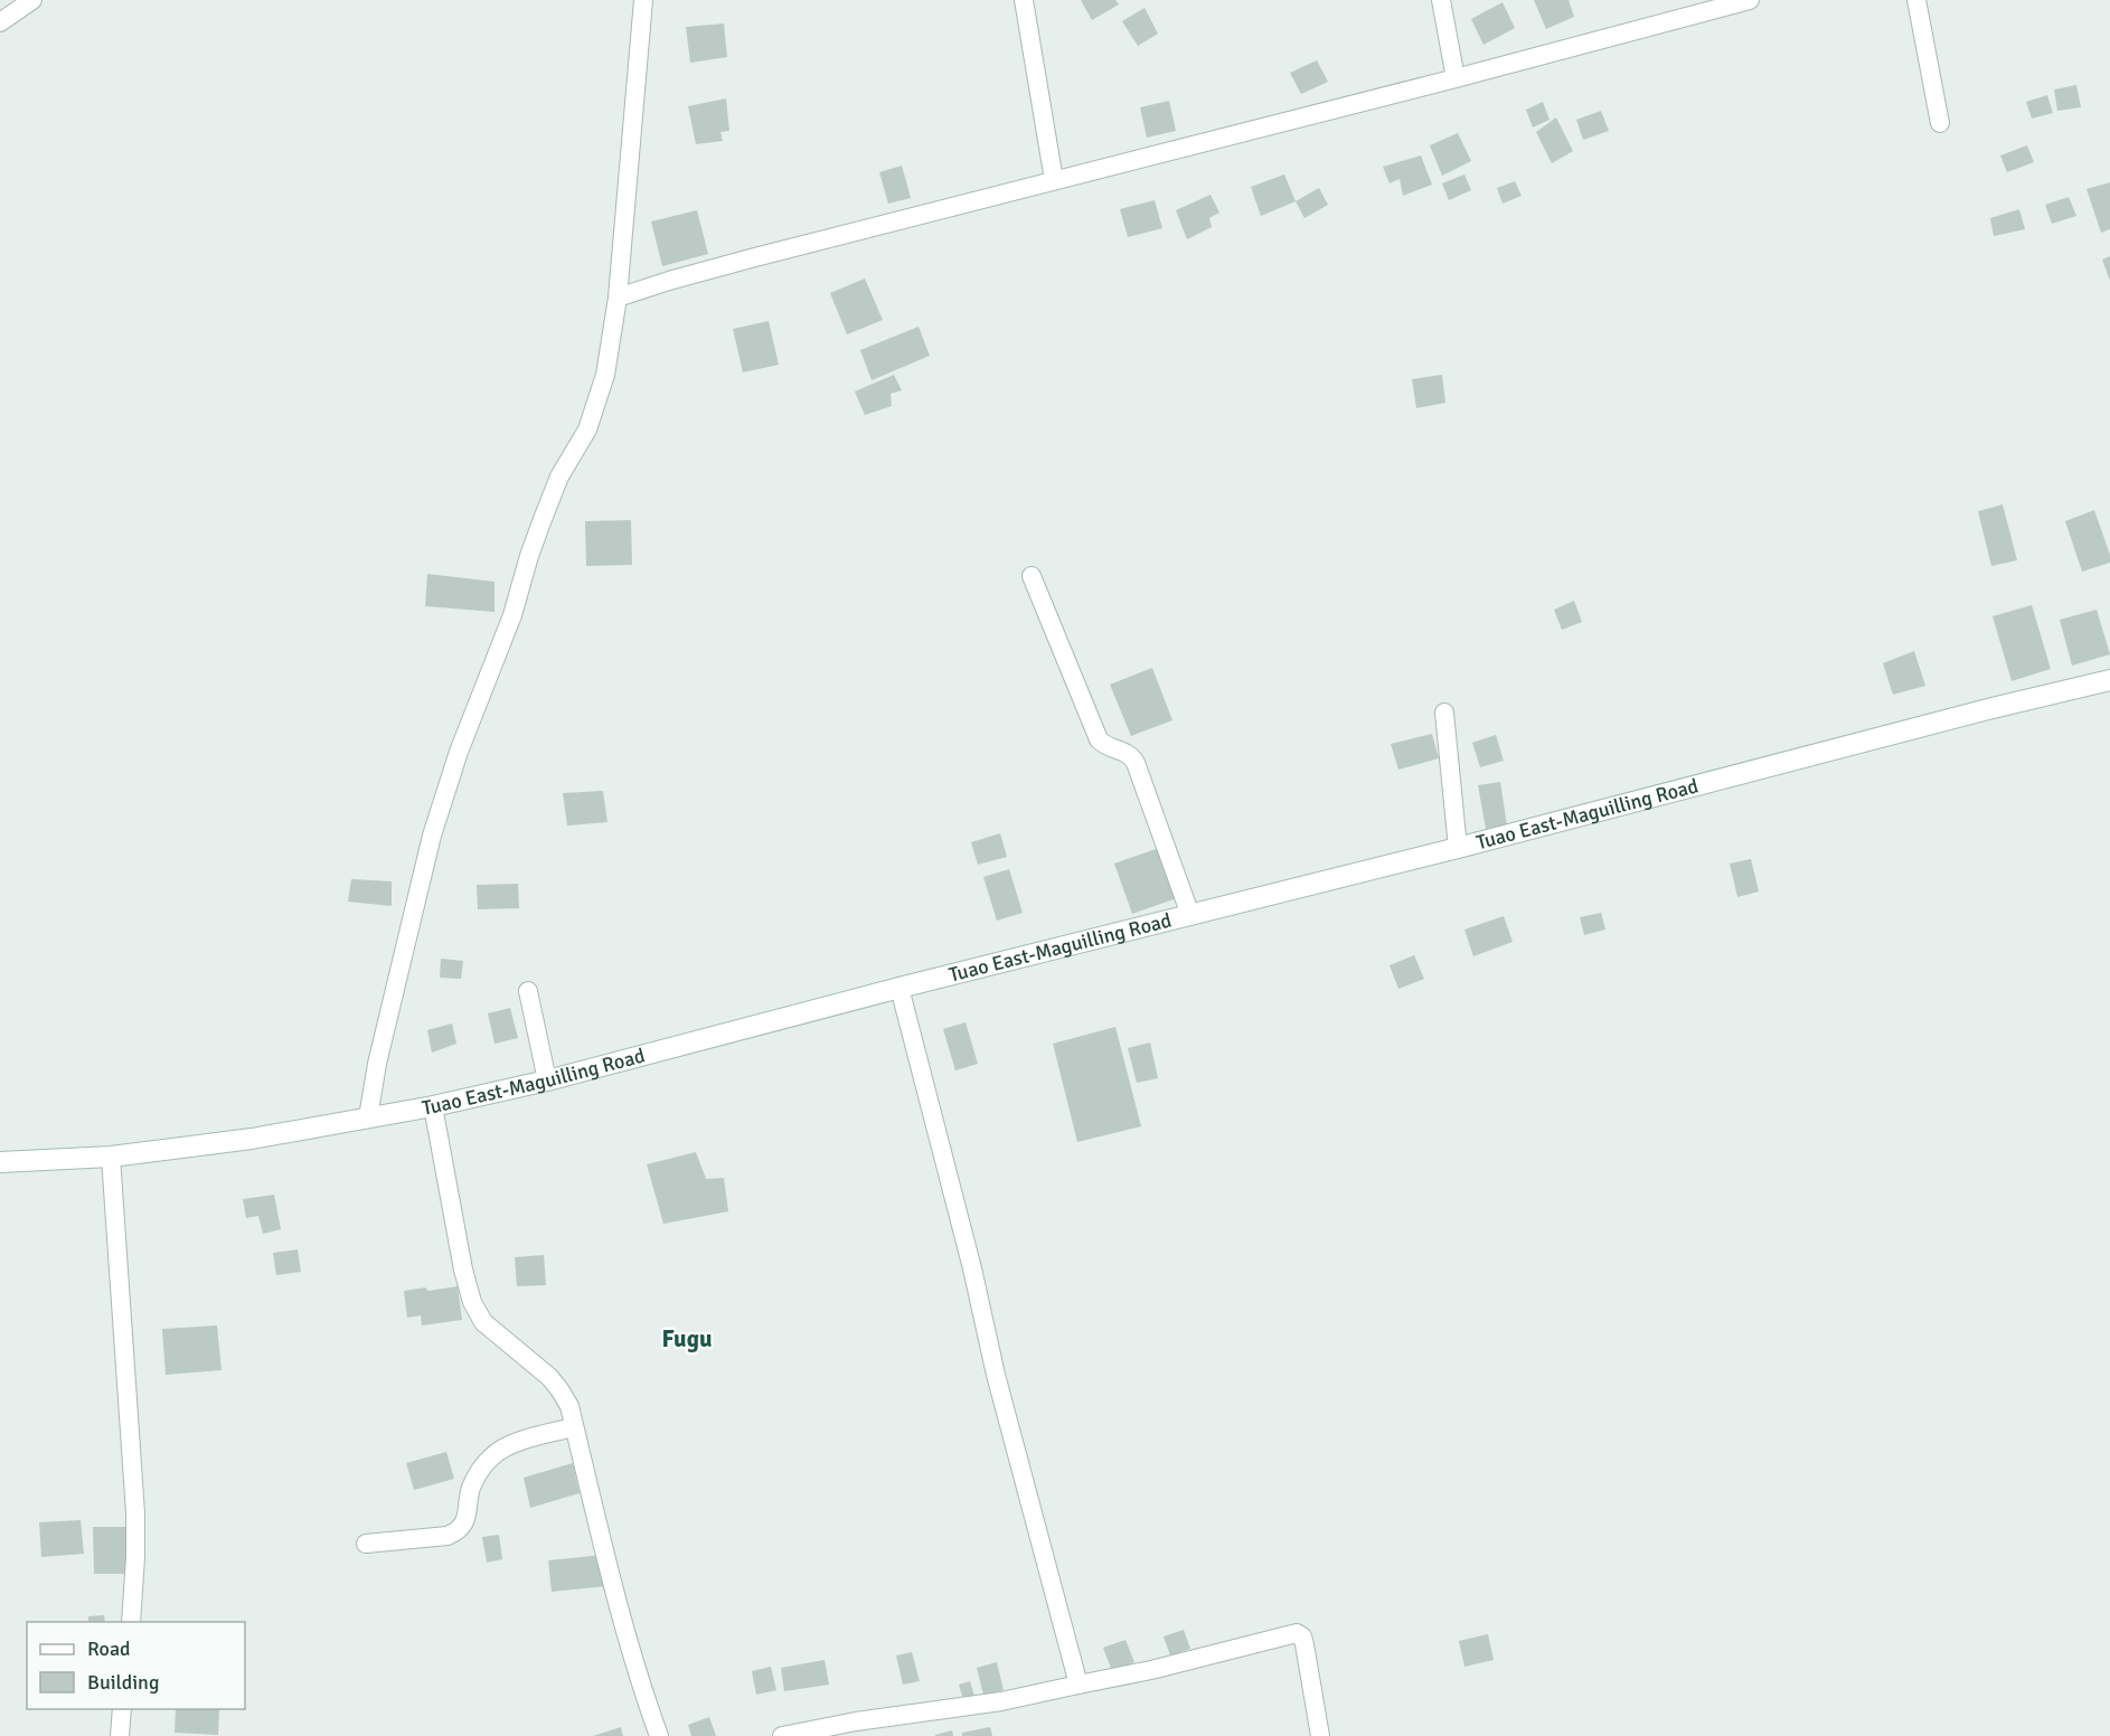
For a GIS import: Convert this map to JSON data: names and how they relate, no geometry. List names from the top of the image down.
{
  "streets": {
    "main road": ["Tuao East-Maguilling Road"]
  },
  "districts": ["Fugu"],
  "legend": ["Road", "Building"]
}
